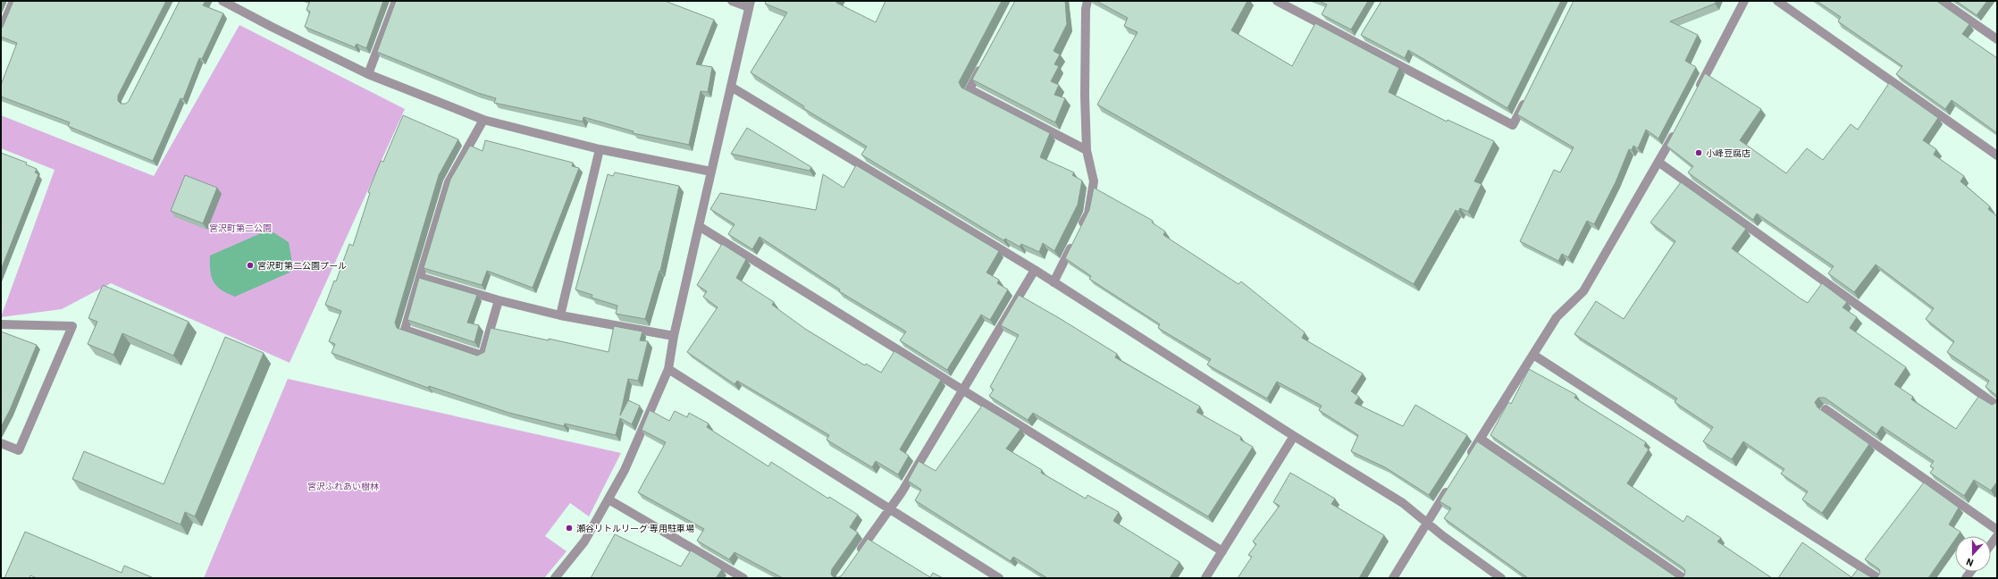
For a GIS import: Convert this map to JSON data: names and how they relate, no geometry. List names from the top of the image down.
{
  "parks": ["宮沢町第二公園", "宮沢ふれあい樹林"],
  "places": ["小峰豆腐店", "宮沢町第二公園プール", "瀬谷リトルリーグ 専用駐車場"],
  "north": "bottom"
}
